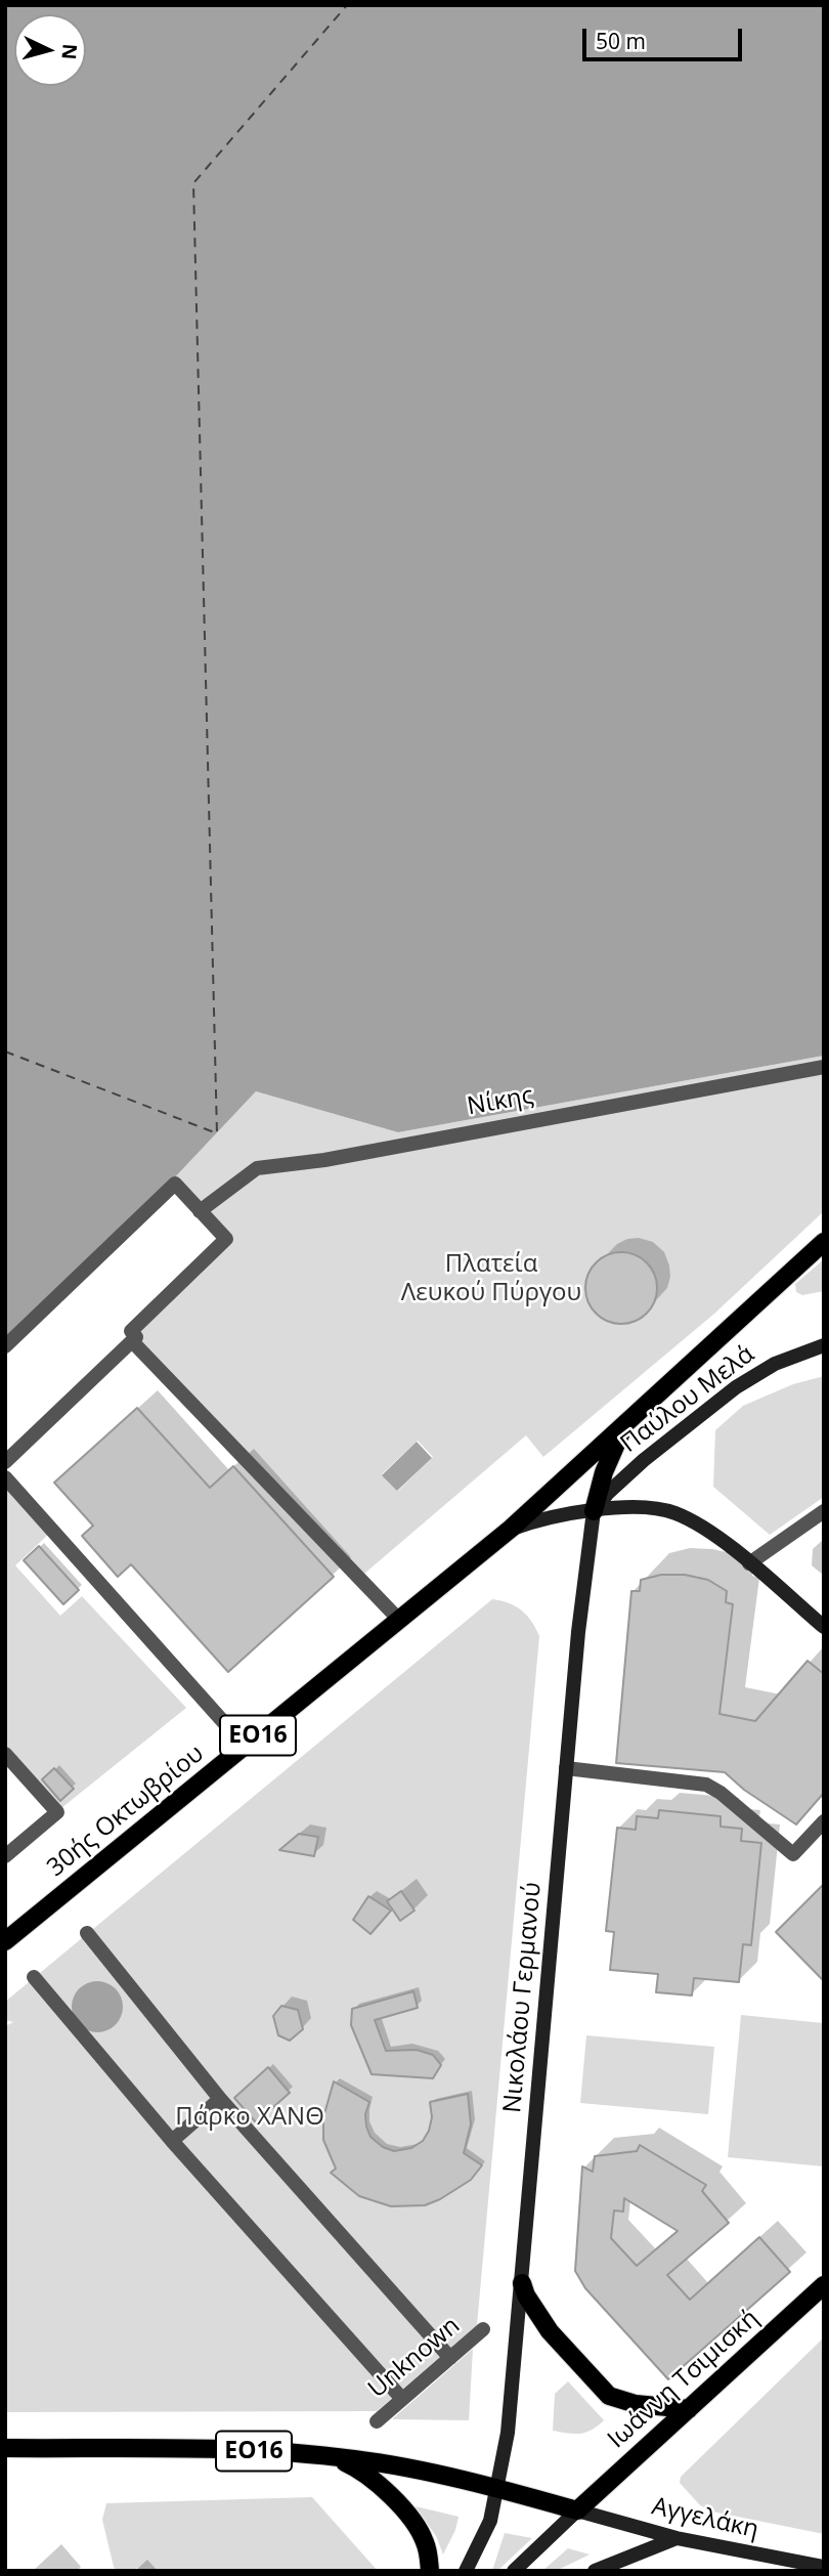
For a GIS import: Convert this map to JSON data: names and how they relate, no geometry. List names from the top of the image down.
{
  "streets": {
    "main road": [
      "Παύλου Μελά",
      "ΕΟ16",
      "30ής Οκτωβρίου",
      "Νικολάου Γερμανού",
      "Ιωάννη Τσιμισκή",
      "Αγγελάκη"
    ],
    "street": ["Νίκης", "Unknown"]
  },
  "crossings": [
    ["Παύλου Μελά", "Νικολάου Γερμανού"],
    ["ΕΟ16", "30ής Οκτωβρίου"],
    ["ΕΟ16", "Νικολάου Γερμανού"],
    ["ΕΟ16", "Ιωάννη Τσιμισκή"],
    ["ΕΟ16", "Αγγελάκη"],
    ["Ιωάννη Τσιμισκή", "Αγγελάκη"]
  ],
  "parks": ["Πλατεία Λευκού Πύργου", "Πάρκο ΧΑΝΘ"],
  "scale_bar": "50 m",
  "north": "right"
}
